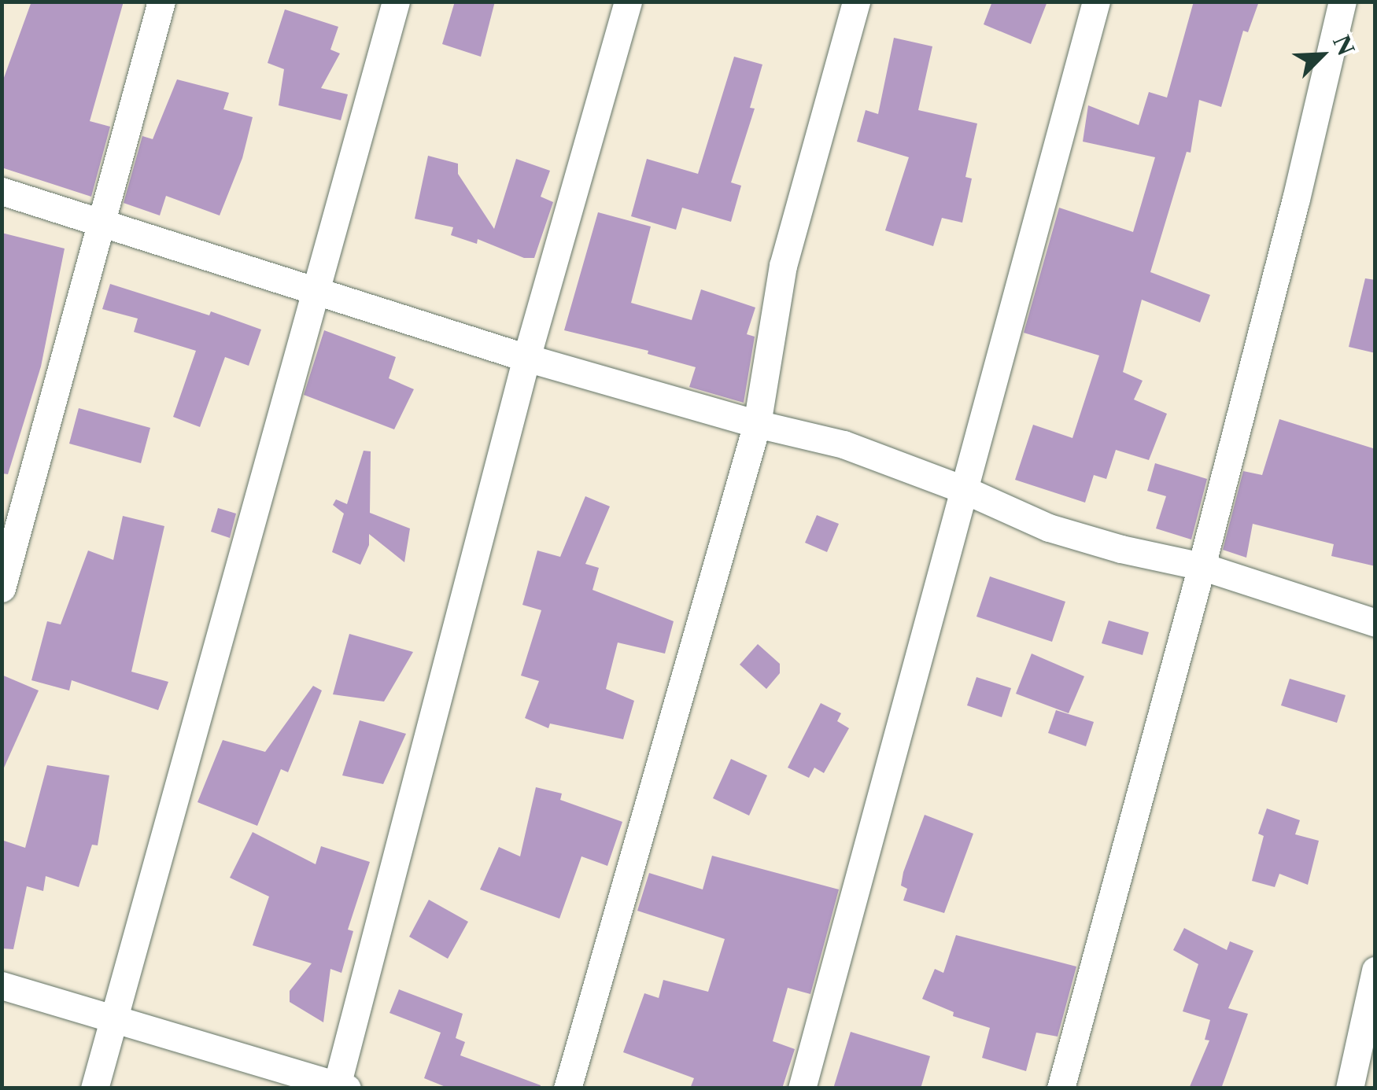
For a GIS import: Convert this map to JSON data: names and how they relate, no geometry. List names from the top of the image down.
{
  "north": "top right"
}
